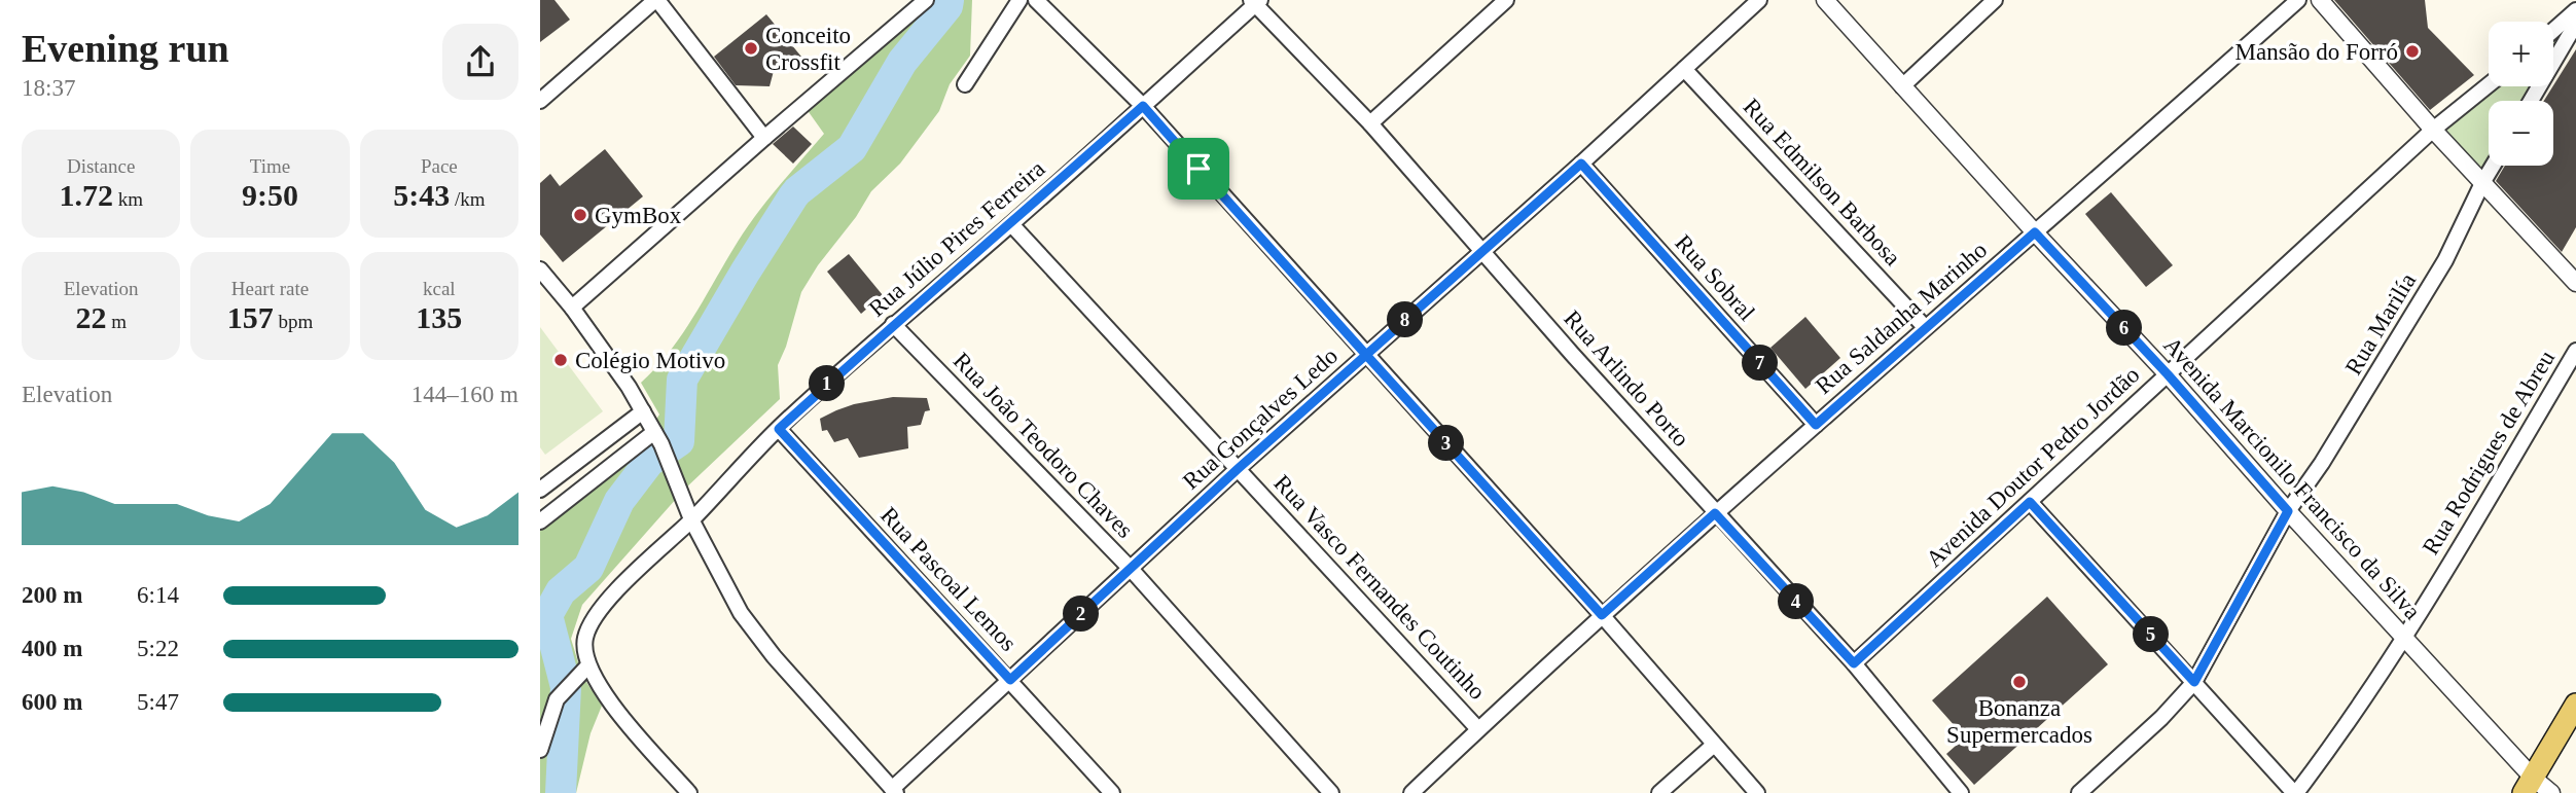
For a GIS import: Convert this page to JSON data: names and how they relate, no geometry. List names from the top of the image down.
{
  "streets": {
    "street": [
      "Rua Edmilson Barbosa",
      "Rua Júlio Pires Ferreira",
      "Rua Sobral",
      "Rua Saldanha Marinho",
      "Rua Marilía",
      "Rua Arlindo Porto",
      "Rua Gonçalves Ledo",
      "Rua João Teodoro Chaves",
      "Rua Rodrigues de Abreu",
      "Avenida Doutor Pedro Jordão",
      "Avenida Marcionilo Francisco da Silva",
      "Rua Pascoal Lemos",
      "Rua Vasco Fernandes Coutinho"
    ]
  },
  "crossings": [
    ["Rua Edmilson Barbosa", "Rua Saldanha Marinho"],
    ["Rua Edmilson Barbosa", "Rua Gonçalves Ledo"],
    ["Rua Júlio Pires Ferreira", "Rua Arlindo Porto"],
    ["Rua Júlio Pires Ferreira", "Rua João Teodoro Chaves"],
    ["Rua Júlio Pires Ferreira", "Rua Pascoal Lemos"],
    ["Rua Júlio Pires Ferreira", "Rua Vasco Fernandes Coutinho"],
    ["Rua Sobral", "Rua Saldanha Marinho"],
    ["Rua Sobral", "Rua Gonçalves Ledo"],
    ["Rua Saldanha Marinho", "Rua Arlindo Porto"],
    ["Rua Saldanha Marinho", "Avenida Marcionilo Francisco da Silva"],
    ["Rua Saldanha Marinho", "Rua Vasco Fernandes Coutinho"],
    ["Rua Marilía", "Avenida Marcionilo Francisco da Silva"],
    ["Rua Arlindo Porto", "Rua Gonçalves Ledo"],
    ["Rua Arlindo Porto", "Avenida Doutor Pedro Jordão"],
    ["Rua Gonçalves Ledo", "Rua João Teodoro Chaves"],
    ["Rua Gonçalves Ledo", "Rua Pascoal Lemos"],
    ["Rua Gonçalves Ledo", "Rua Vasco Fernandes Coutinho"],
    ["Rua Rodrigues de Abreu", "Avenida Marcionilo Francisco da Silva"],
    ["Avenida Doutor Pedro Jordão", "Avenida Marcionilo Francisco da Silva"]
  ],
  "places": [
    "Conceito Crossfit",
    "Mansão do Forró",
    "GymBox",
    "Colégio Motivo",
    "Bonanza Supermercados"
  ],
  "page": {
    "heading": ["Evening run", "18:37"],
    "map_buttons": ["+", "−"],
    "stats": [
      ["Distance", "1.72 km"],
      ["Time", "9:50"],
      ["Pace", "5:43 /km"],
      ["Elevation", "22 m"],
      ["Heart rate", "157 bpm"],
      ["kcal", "135"]
    ],
    "pins": [
      "8",
      "6",
      "7",
      "1",
      "3",
      "4",
      "2",
      "5"
    ],
    "chart": ["Elevation", "144–160 m"],
    "list": [
      {
        "name": "200 m",
        "note": "6:14"
      },
      {
        "name": "400 m",
        "note": "5:22"
      },
      {
        "name": "600 m",
        "note": "5:47"
      }
    ]
  }
}
